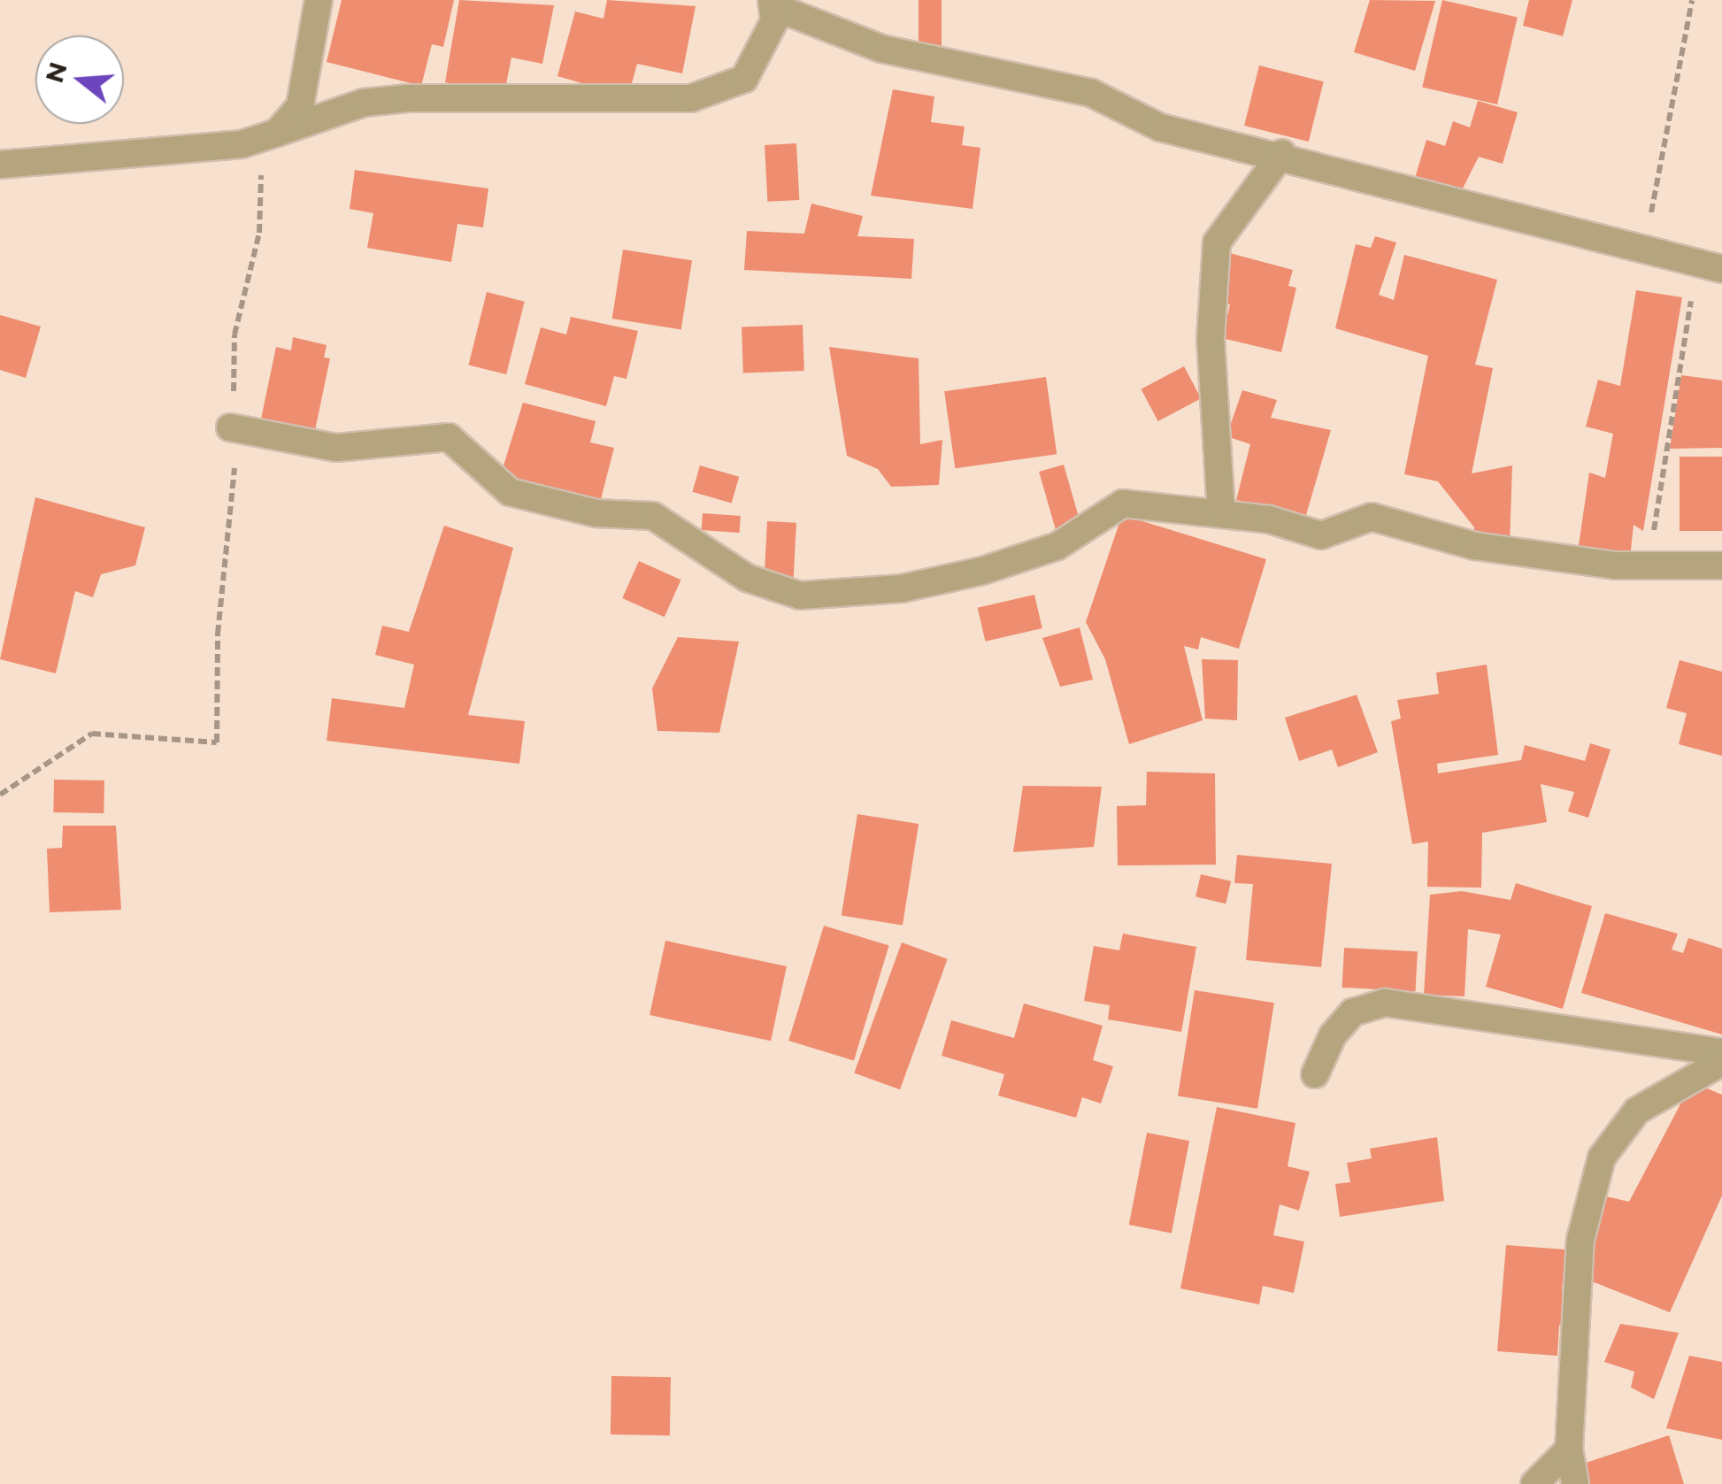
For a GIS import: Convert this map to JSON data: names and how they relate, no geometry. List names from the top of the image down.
{
  "north": "left"
}
